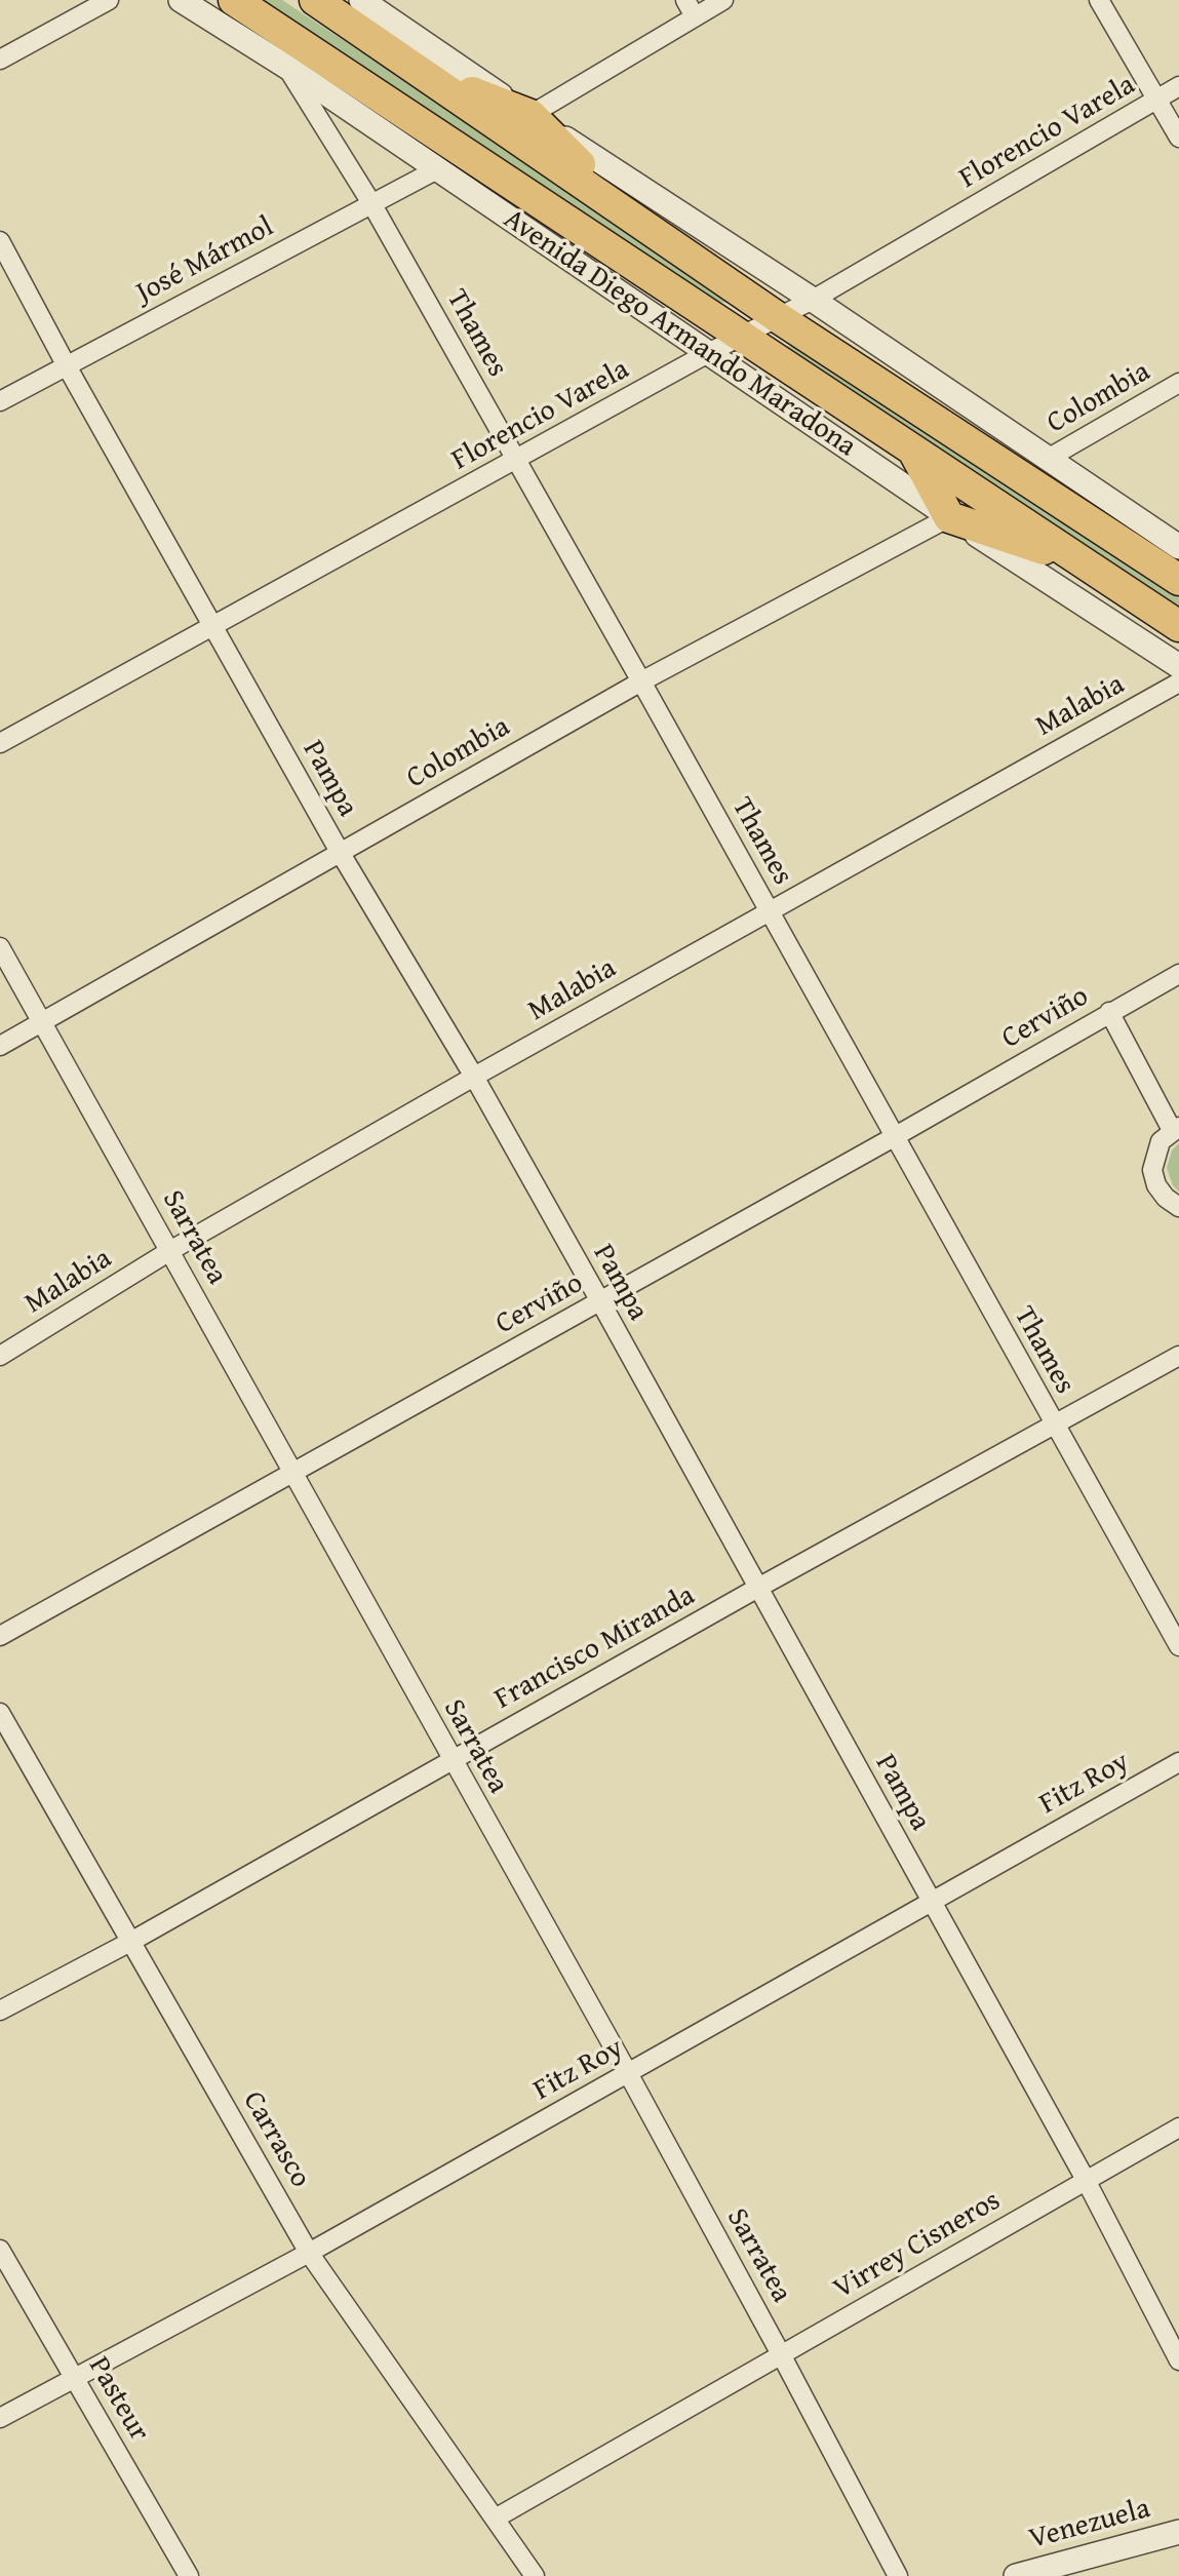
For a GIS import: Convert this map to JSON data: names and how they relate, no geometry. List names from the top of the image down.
{
  "streets": {
    "main road": ["Avenida Diego Armando Maradona"],
    "street": [
      "Florencio Varela",
      "José Mármol",
      "Thames",
      "Colombia",
      "Malabia",
      "Pampa",
      "Cerviño",
      "Sarratea",
      "Francisco Miranda",
      "Fitz Roy",
      "Carrasco",
      "Virrey Cisneros",
      "Pasteur",
      "Venezuela"
    ]
  },
  "crossings": [
    ["Florencio Varela", "Thames"],
    ["Florencio Varela", "Avenida Diego Armando Maradona"],
    ["Florencio Varela", "Pampa"],
    ["José Mármol", "Thames"],
    ["José Mármol", "Avenida Diego Armando Maradona"],
    ["José Mármol", "Pampa"],
    ["Thames", "Avenida Diego Armando Maradona"],
    ["Thames", "Colombia"],
    ["Thames", "Malabia"],
    ["Thames", "Cerviño"],
    ["Thames", "Francisco Miranda"],
    ["Avenida Diego Armando Maradona", "Colombia"],
    ["Colombia", "Pampa"],
    ["Colombia", "Sarratea"],
    ["Malabia", "Pampa"],
    ["Malabia", "Sarratea"],
    ["Pampa", "Cerviño"],
    ["Pampa", "Francisco Miranda"],
    ["Pampa", "Fitz Roy"],
    ["Pampa", "Virrey Cisneros"],
    ["Cerviño", "Sarratea"],
    ["Sarratea", "Francisco Miranda"],
    ["Sarratea", "Fitz Roy"],
    ["Sarratea", "Virrey Cisneros"],
    ["Francisco Miranda", "Carrasco"],
    ["Fitz Roy", "Carrasco"],
    ["Fitz Roy", "Pasteur"],
    ["Carrasco", "Virrey Cisneros"]
  ]
}
